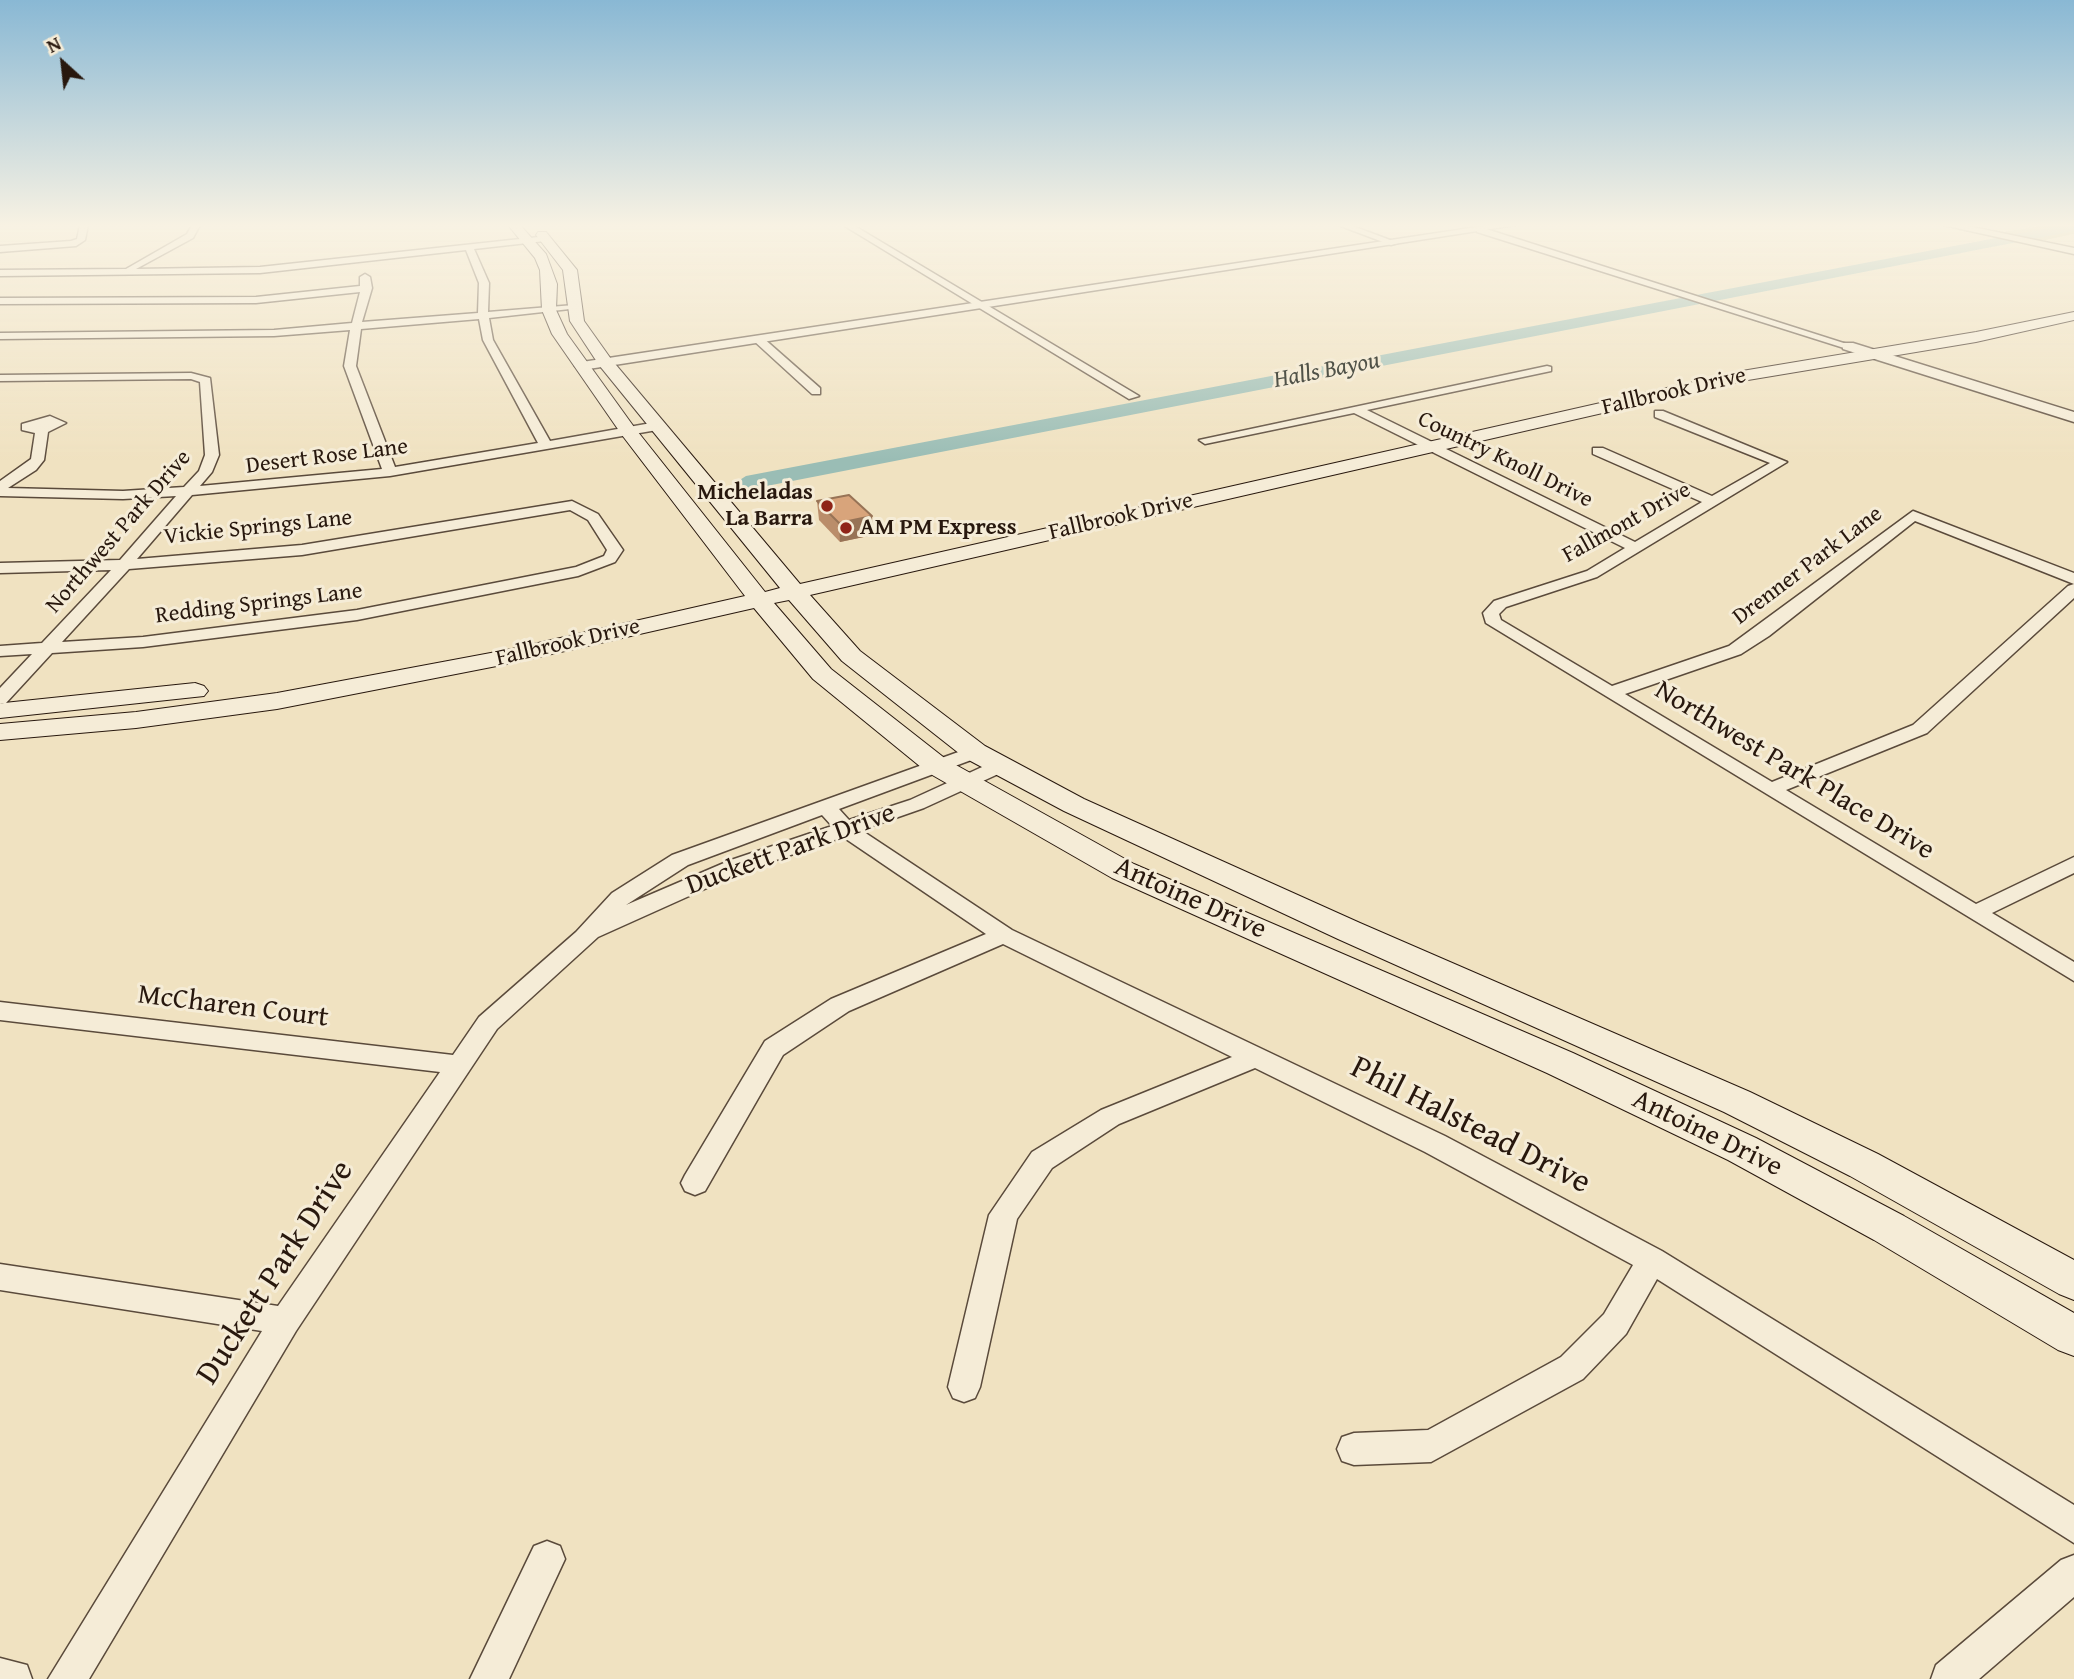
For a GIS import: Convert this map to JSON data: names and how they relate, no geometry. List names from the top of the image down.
{
  "streets": {
    "main road": ["Fallbrook Drive", "Antoine Drive"],
    "street": [
      "Desert Rose Lane",
      "Country Knoll Drive",
      "Fallmont Drive",
      "Vickie Springs Lane",
      "Northwest Park Drive",
      "Drenner Park Lane",
      "Redding Springs Lane",
      "Northwest Park Place Drive",
      "Duckett Park Drive",
      "McCharen Court",
      "Phil Halstead Drive"
    ]
  },
  "crossings": [
    ["Fallbrook Drive", "Country Knoll Drive"],
    ["Fallbrook Drive", "Antoine Drive"],
    ["Desert Rose Lane", "Northwest Park Drive"],
    ["Desert Rose Lane", "Antoine Drive"],
    ["Country Knoll Drive", "Fallmont Drive"],
    ["Fallmont Drive", "Northwest Park Place Drive"],
    ["Vickie Springs Lane", "Northwest Park Drive"],
    ["Vickie Springs Lane", "Redding Springs Lane"],
    ["Northwest Park Drive", "Redding Springs Lane"],
    ["Drenner Park Lane", "Northwest Park Place Drive"],
    ["Duckett Park Drive", "Antoine Drive"],
    ["Duckett Park Drive", "McCharen Court"],
    ["Duckett Park Drive", "Phil Halstead Drive"]
  ],
  "water": ["Halls Bayou"],
  "places": ["Micheladas La Barra", "AM PM Express"],
  "north": "top left"
}
